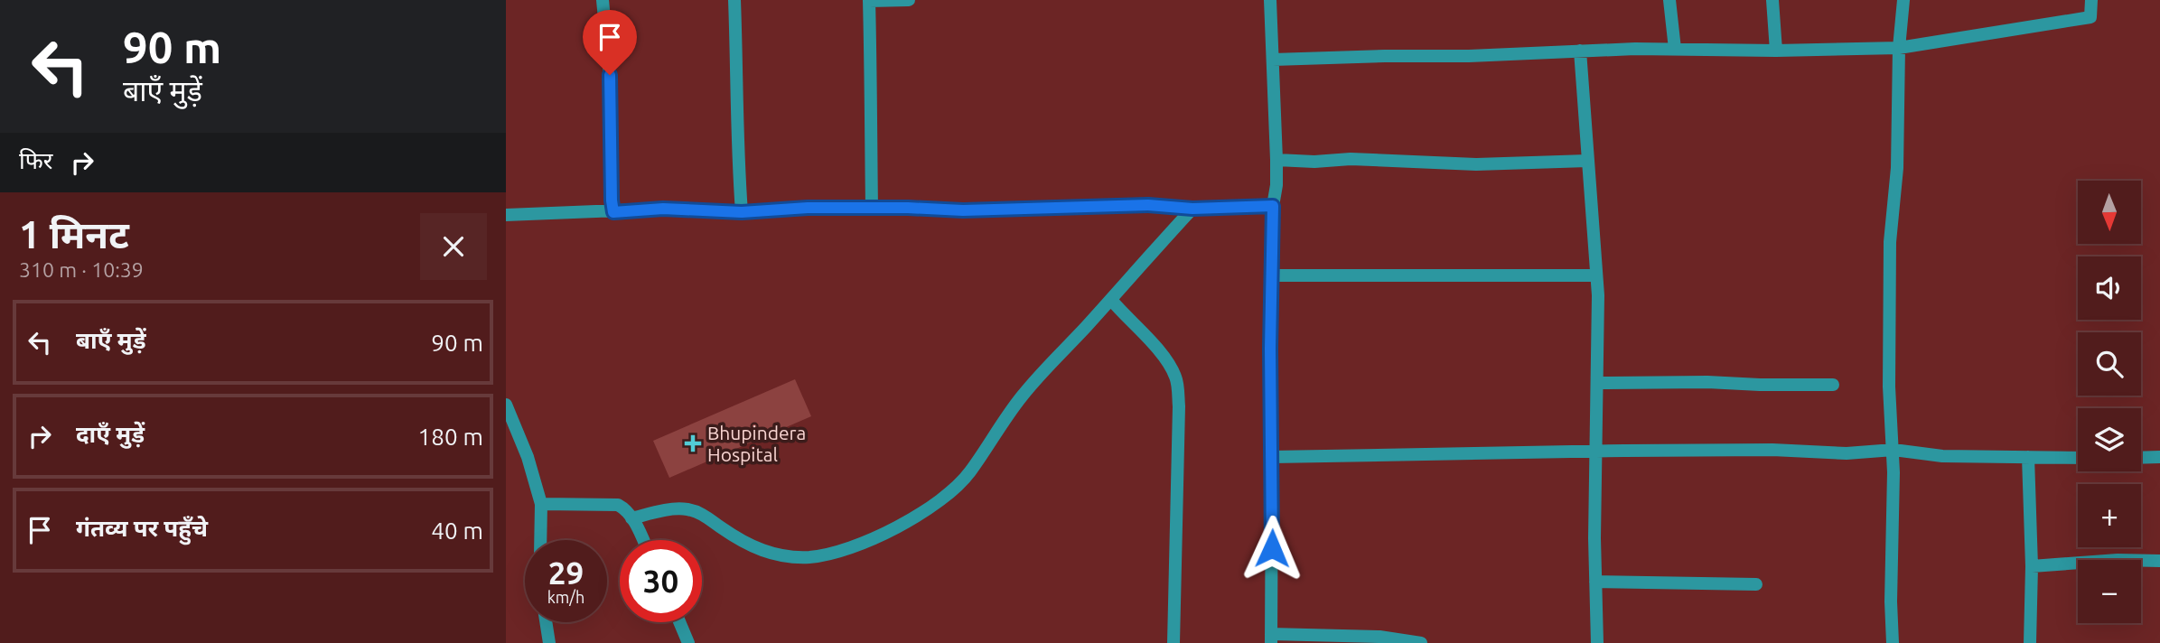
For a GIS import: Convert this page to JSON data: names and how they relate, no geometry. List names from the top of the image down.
{
  "places": {
    "health": ["Bhupindera Hospital"]
  },
  "north": "bottom",
  "page": {
    "turn": ["90 m", "बाएँ मुड़ें"],
    "then": "फिर",
    "map_buttons": ["+", "−"],
    "heading": ["1 मिनट", "310 m · 10:39"],
    "list": [
      {
        "name": "बाएँ मुड़ें",
        "value": "90 m"
      },
      {
        "name": "दाएँ मुड़ें",
        "value": "180 m"
      },
      {
        "name": "गंतव्य पर पहुँचे",
        "value": "40 m"
      }
    ],
    "speed": "29 km/h",
    "limit": "30"
  }
}
